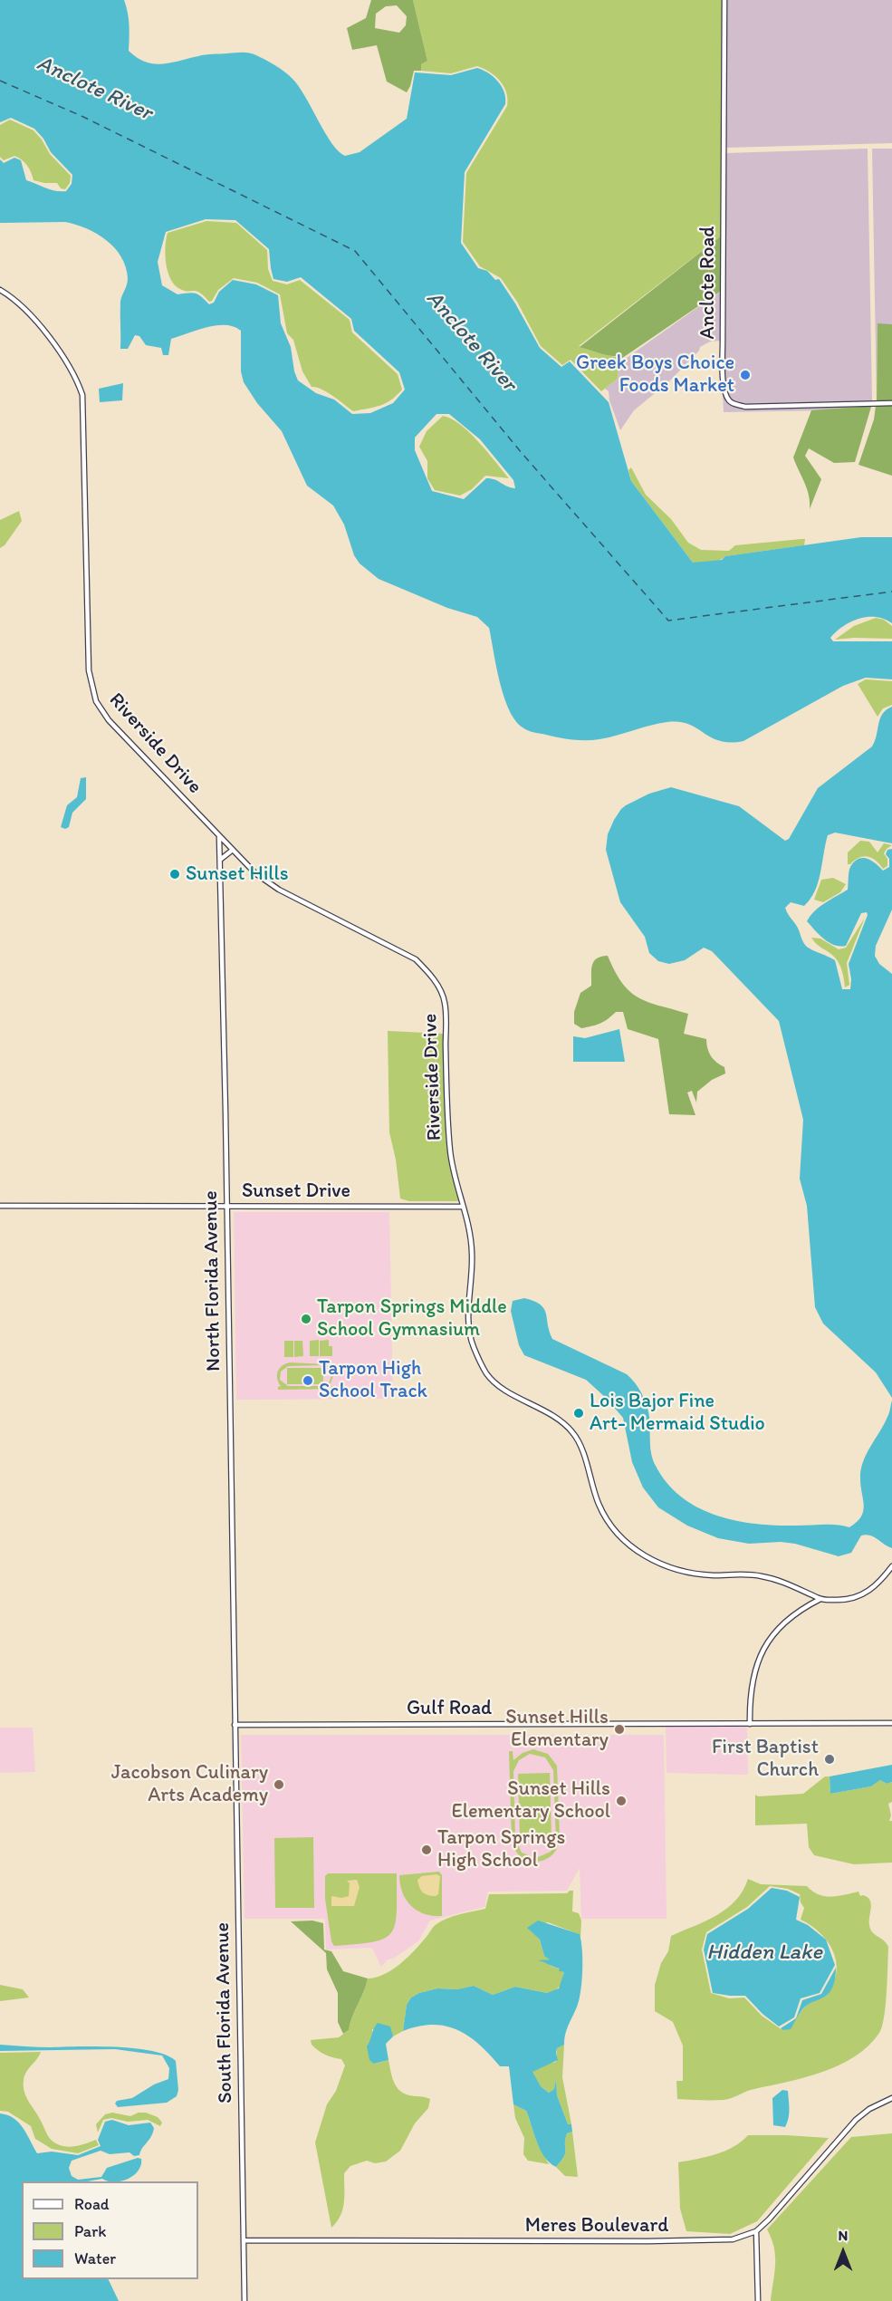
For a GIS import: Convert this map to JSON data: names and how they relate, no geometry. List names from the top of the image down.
{
  "streets": {
    "street": [
      "Anclote Road",
      "Riverside Drive",
      "Sunset Drive",
      "North Florida Avenue",
      "Gulf Road",
      "South Florida Avenue",
      "Meres Boulevard"
    ]
  },
  "crossings": [
    ["Riverside Drive", "Sunset Drive"],
    ["Riverside Drive", "North Florida Avenue"],
    ["Sunset Drive", "North Florida Avenue"],
    ["North Florida Avenue", "Gulf Road"],
    ["North Florida Avenue", "South Florida Avenue"],
    ["Gulf Road", "South Florida Avenue"],
    ["South Florida Avenue", "Meres Boulevard"]
  ],
  "water": ["Anclote River", "Hidden Lake"],
  "places": [
    "Greek Boys Choice Foods Market",
    "Sunset Hills",
    "Tarpon Springs Middle School Gymnasium",
    "Tarpon High School Track",
    "Lois Bajor Fine Art- Mermaid Studio",
    "Sunset Hills Elementary",
    "First Baptist Church",
    "Jacobson Culinary Arts Academy",
    "Sunset Hills Elementary School",
    "Tarpon Springs High School"
  ],
  "legend": ["Road", "Park", "Water"],
  "north": "top"
}
